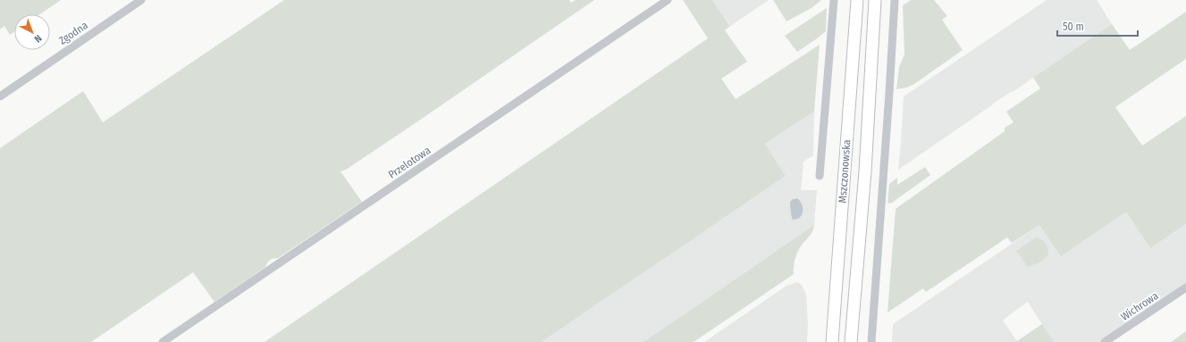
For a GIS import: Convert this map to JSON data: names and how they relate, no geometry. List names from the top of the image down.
{
  "streets": {
    "main road": ["Mszczonowska"],
    "street": ["Zgodna", "Przelotowa", "Wichrowa"]
  },
  "scale_bar": "50 m",
  "north": "bottom right"
}
